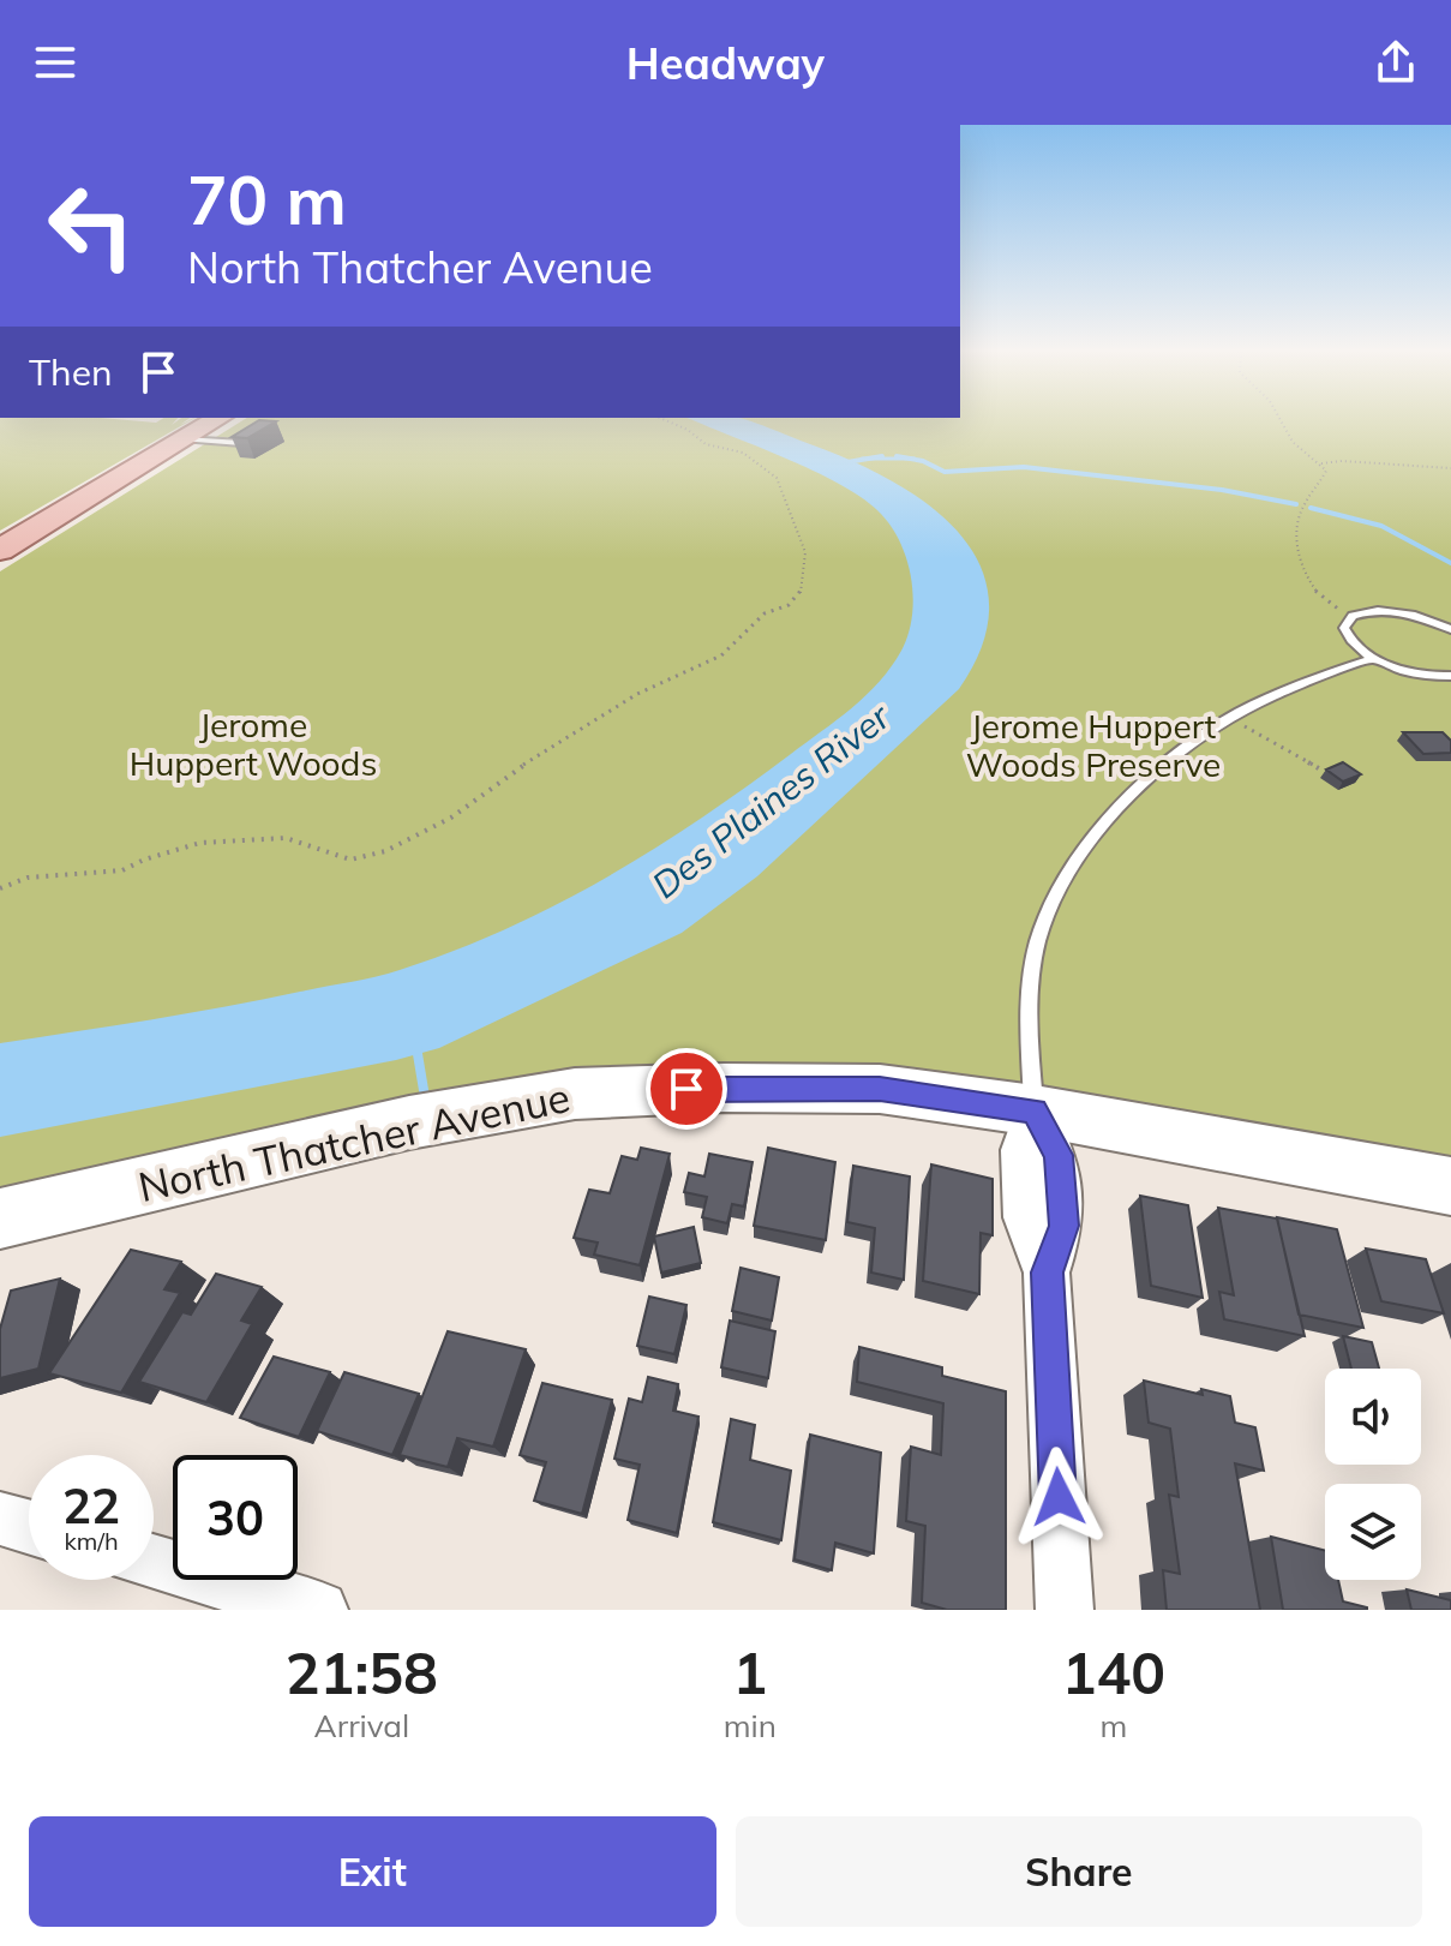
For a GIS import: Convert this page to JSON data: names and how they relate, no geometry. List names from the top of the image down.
{
  "streets": {
    "street": ["North Thatcher Avenue"]
  },
  "water": ["Des Plaines River"],
  "parks": ["Jerome Huppert Woods", "Jerome Huppert Woods Preserve"],
  "page": {
    "header": "Headway",
    "turn": ["70 m", "North Thatcher Avenue"],
    "then": "Then",
    "speed": "22 km/h",
    "limit": "30",
    "eta": [
      "21:58",
      "Arrival",
      "1",
      "min",
      "140",
      "m"
    ],
    "buttons": ["Exit", "Share"]
  }
}
